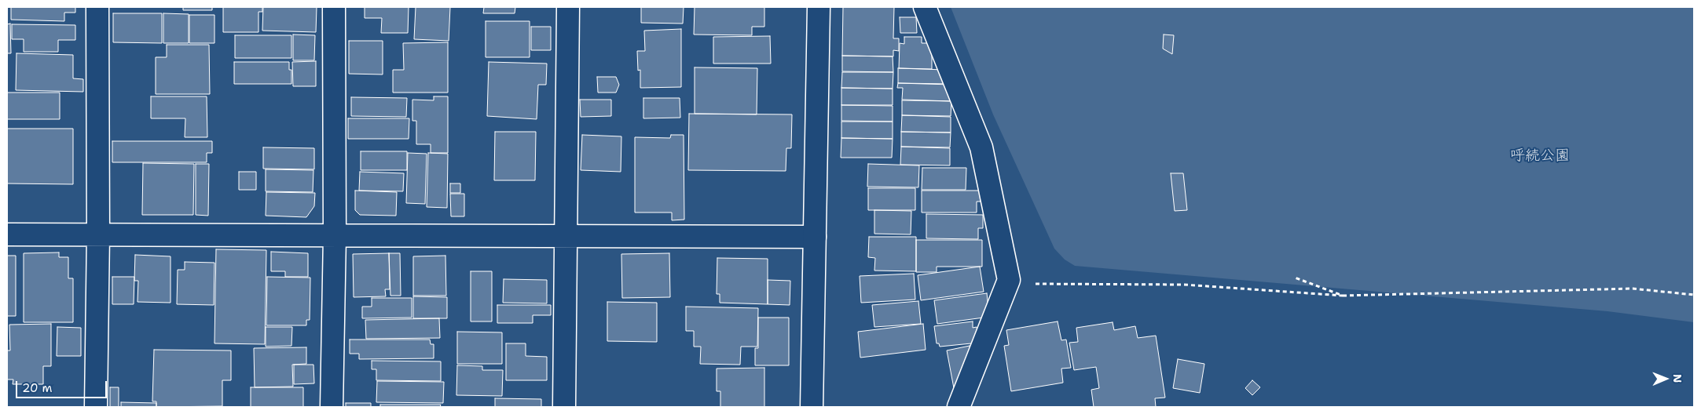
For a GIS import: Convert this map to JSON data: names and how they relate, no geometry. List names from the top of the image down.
{
  "parks": ["呼続公園"],
  "scale_bar": "20 m",
  "north": "right"
}
